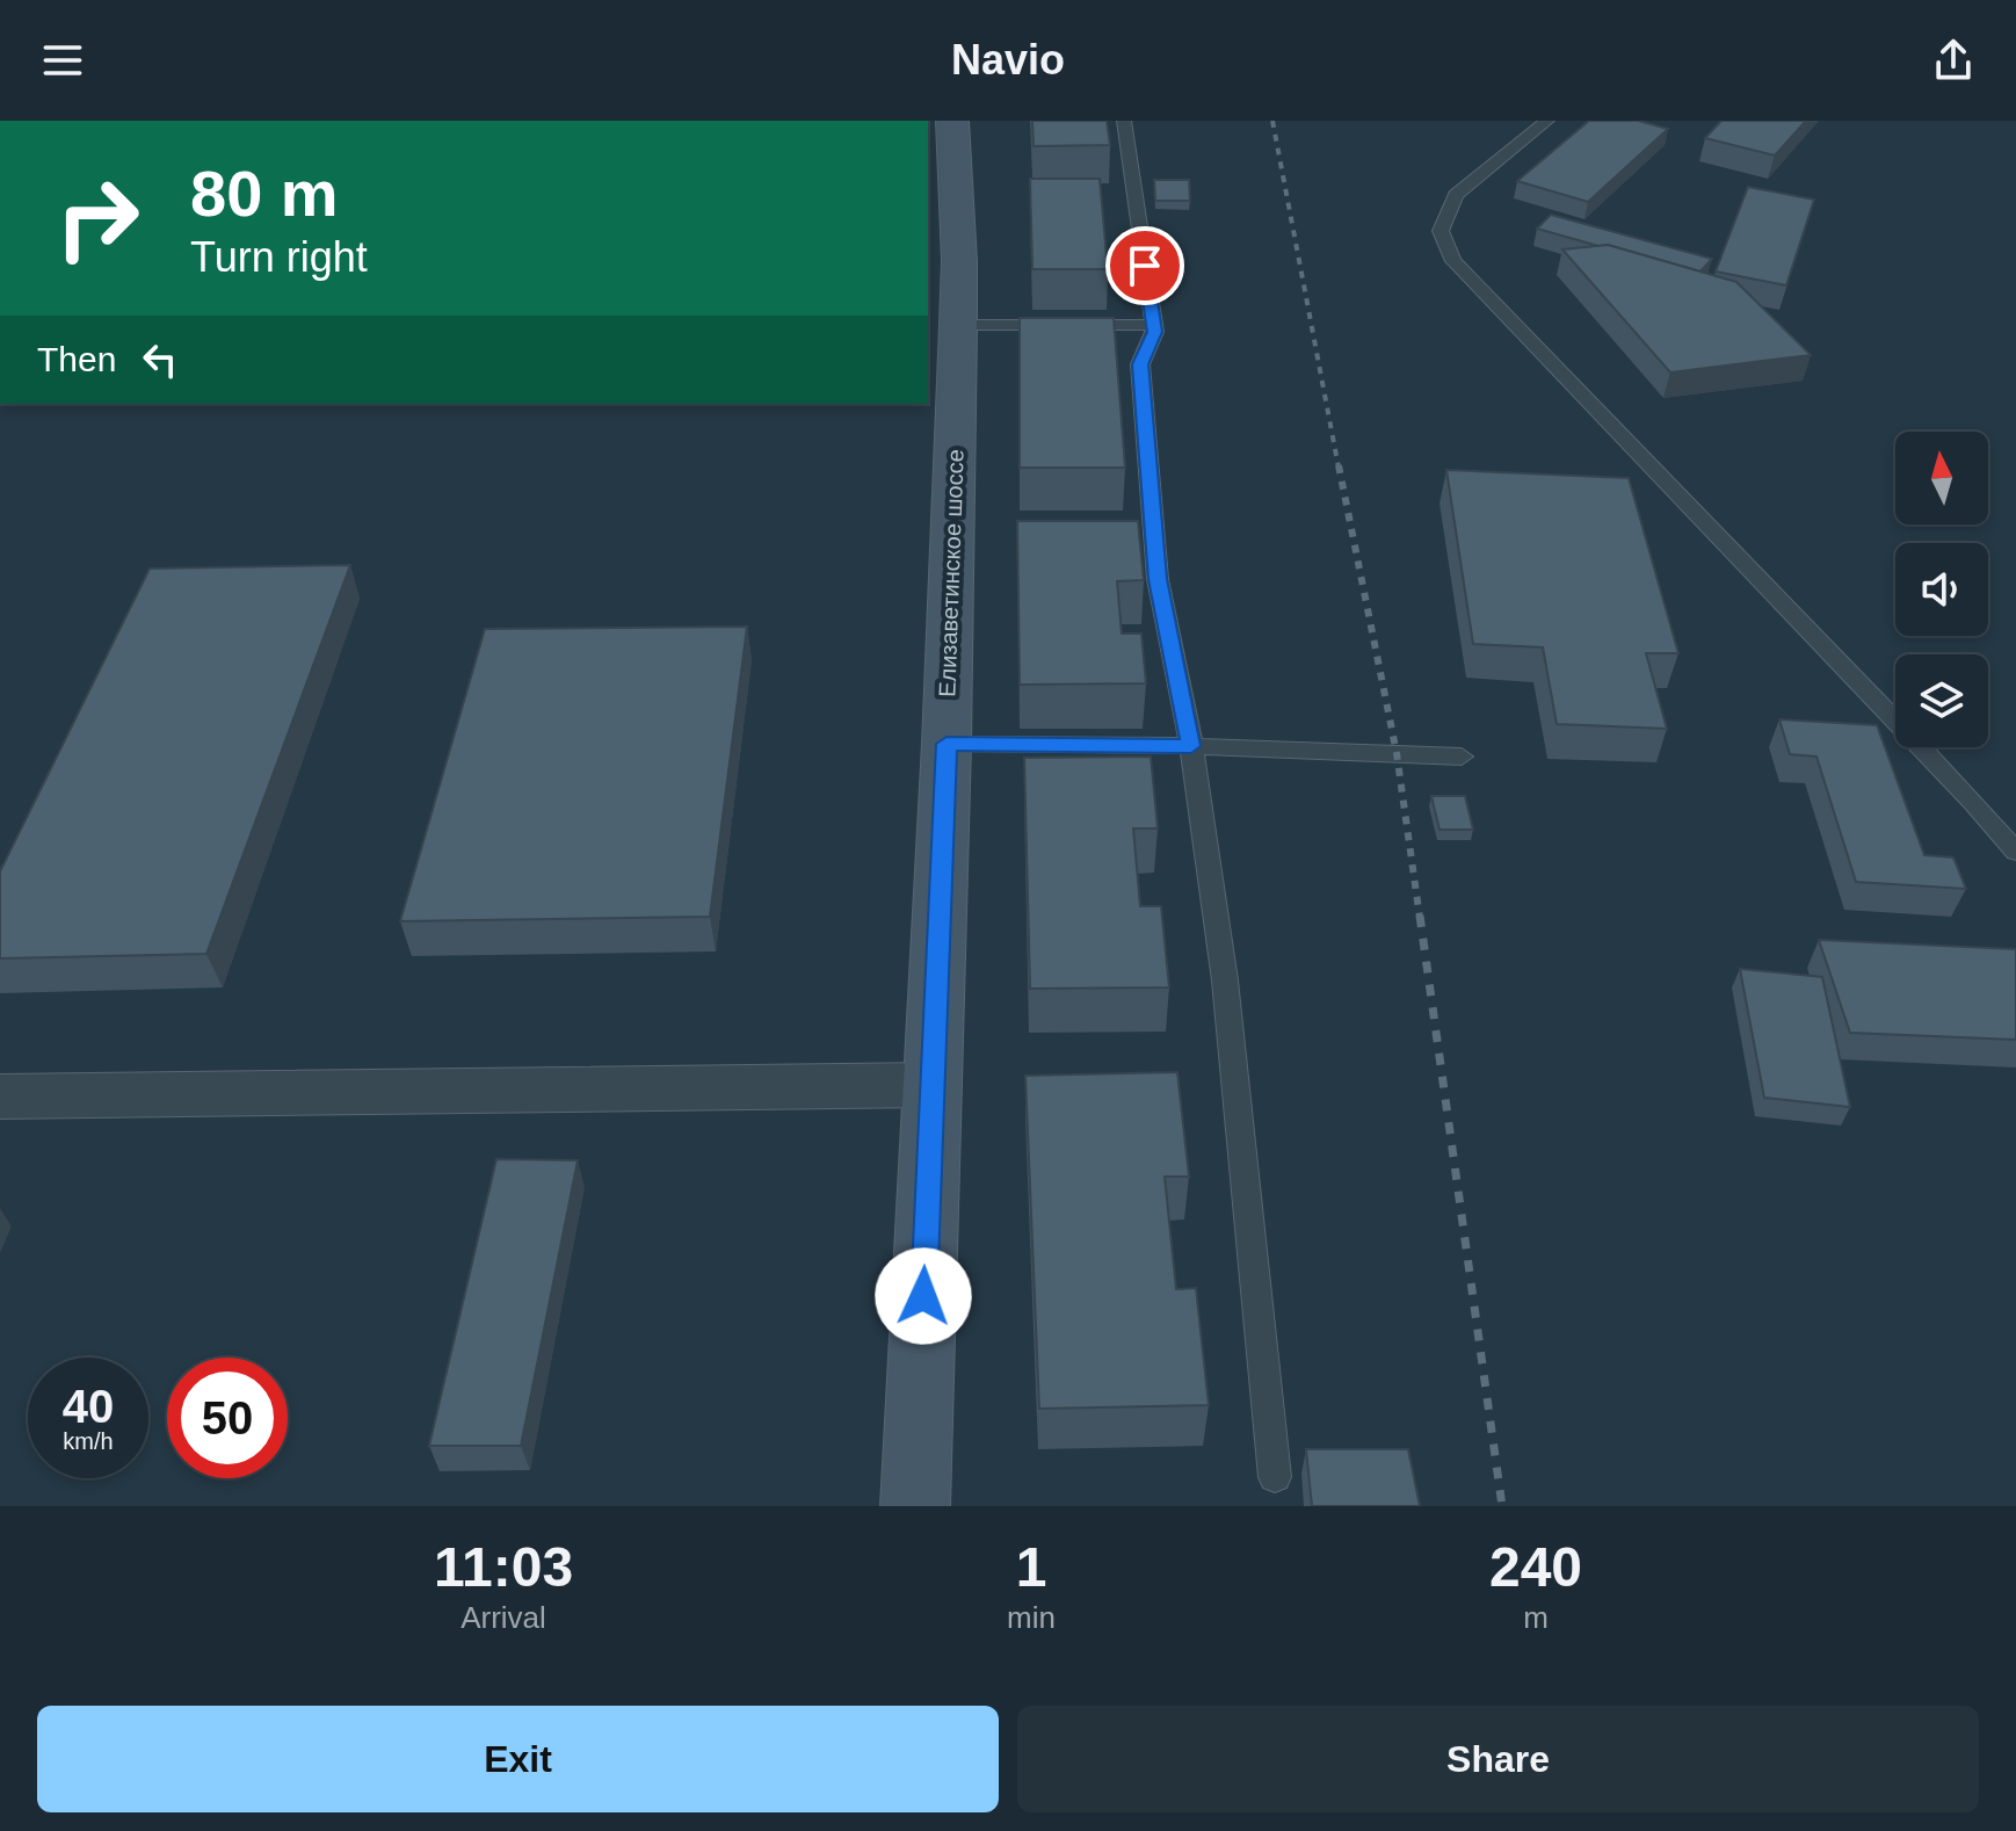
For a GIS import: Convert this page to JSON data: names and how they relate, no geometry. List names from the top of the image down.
{
  "streets": {
    "main road": ["Елизаветинское шоссе"]
  },
  "north": "top",
  "page": {
    "header": "Navio",
    "turn": ["80 m", "Turn right"],
    "then": "Then",
    "speed": "40 km/h",
    "limit": "50",
    "eta": [
      "11:03",
      "Arrival",
      "1",
      "min",
      "240",
      "m"
    ],
    "buttons": ["Exit", "Share"]
  }
}
